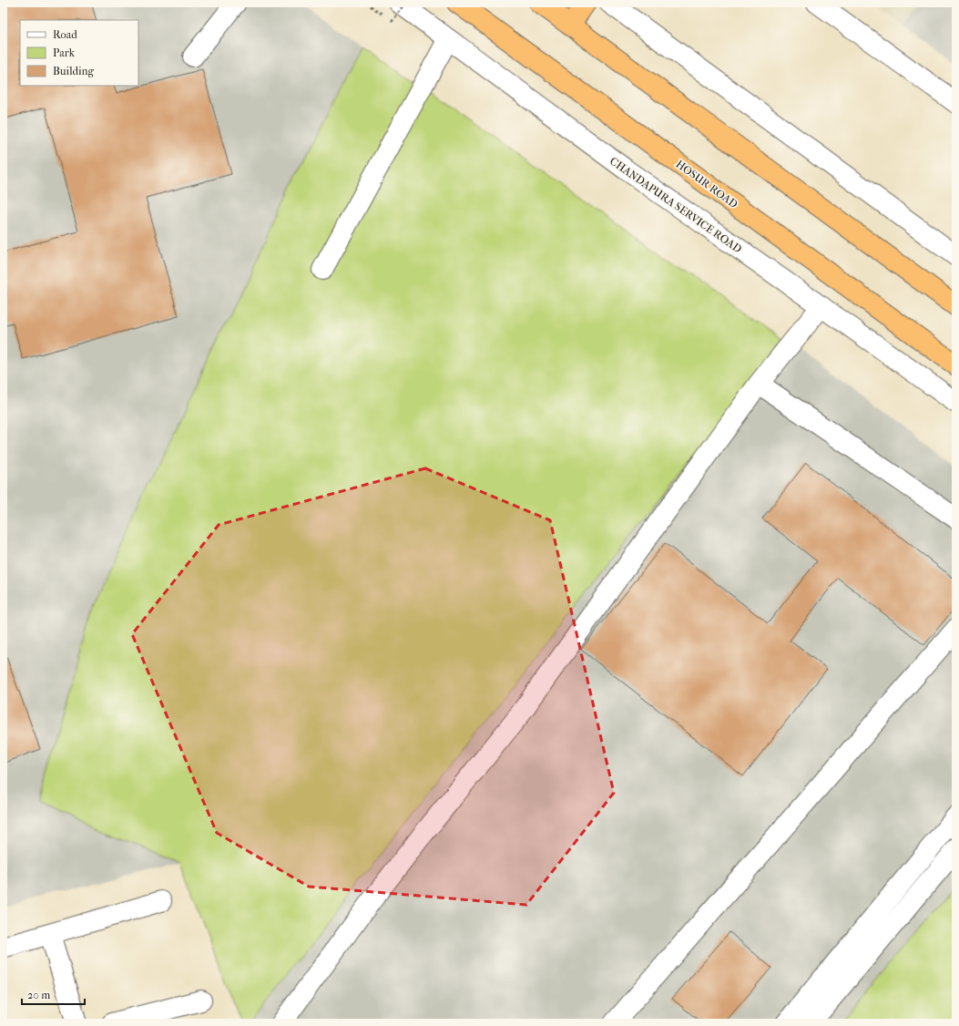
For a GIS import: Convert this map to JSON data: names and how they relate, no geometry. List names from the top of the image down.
{
  "streets": {
    "highway": ["HOSUR ROAD"],
    "street": ["CHANDAPURA SERVICE ROAD"]
  },
  "legend": ["Road", "Park", "Building"],
  "scale_bar": "20 m"
}
